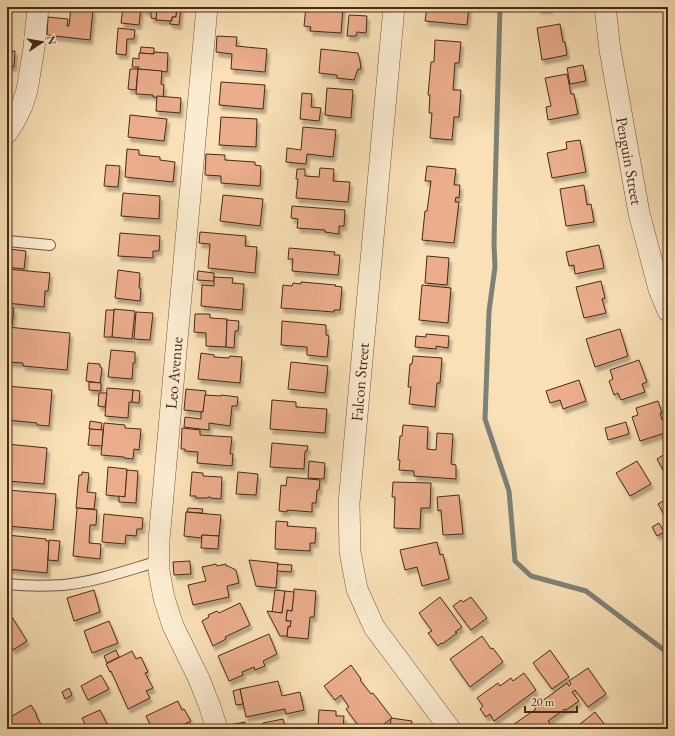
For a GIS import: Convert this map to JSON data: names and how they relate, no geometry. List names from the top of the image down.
{
  "streets": {
    "street": ["Penguin Street", "Leo Avenue", "Falcon Street"]
  },
  "scale_bar": "20 m",
  "north": "right"
}
